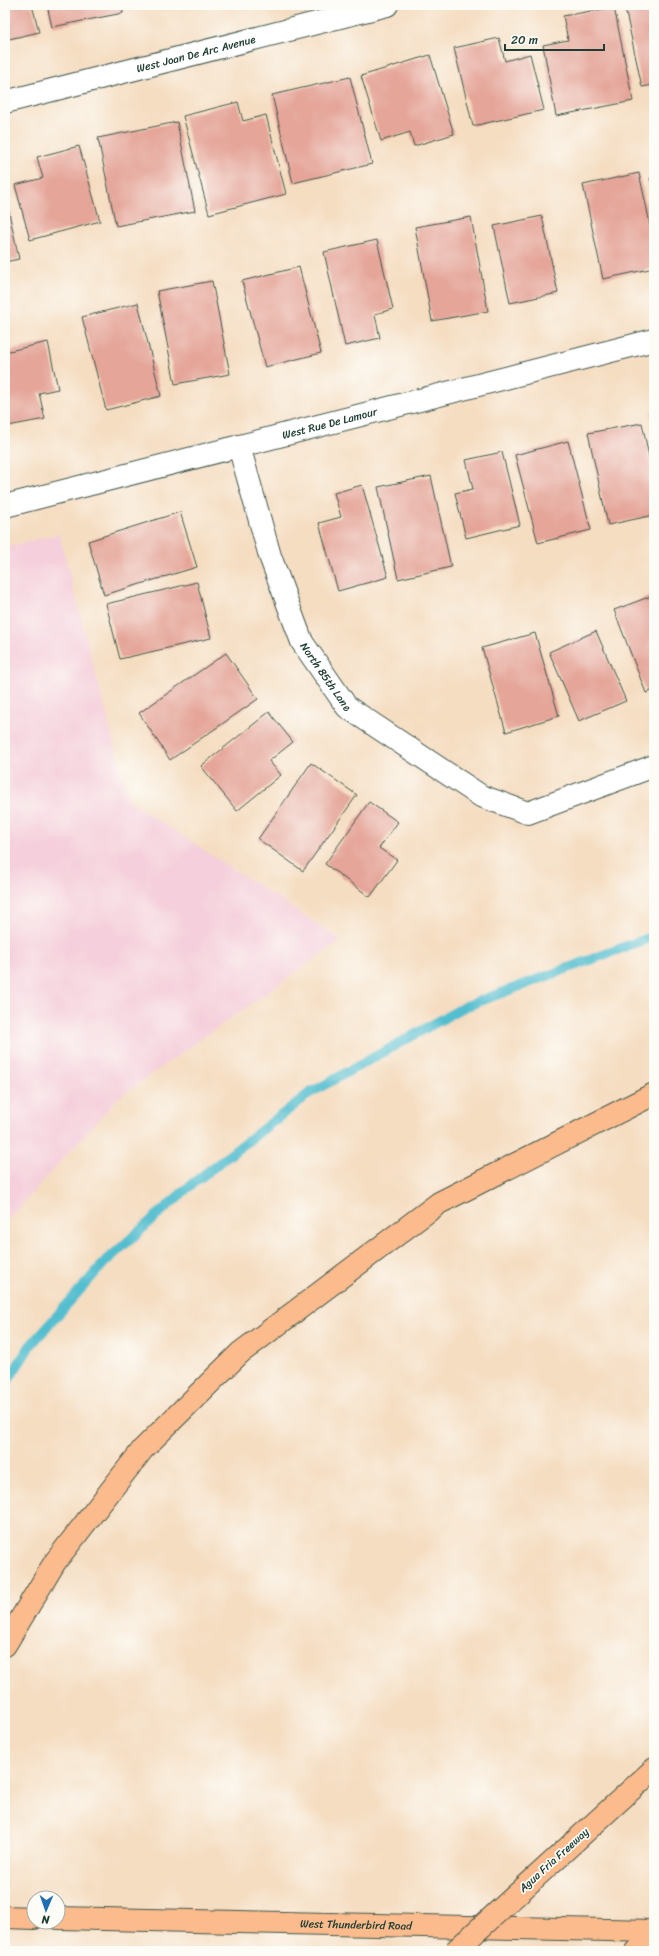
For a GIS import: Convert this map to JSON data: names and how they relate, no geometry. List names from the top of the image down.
{
  "streets": {
    "main road": ["Agua Fria Freeway", "West Thunderbird Road"],
    "street": ["West Joan De Arc Avenue", "West Rue De Lamour", "North 85th Lane"]
  },
  "crossings": [
    ["West Rue De Lamour", "North 85th Lane"]
  ],
  "scale_bar": "20 m",
  "north": "bottom"
}
